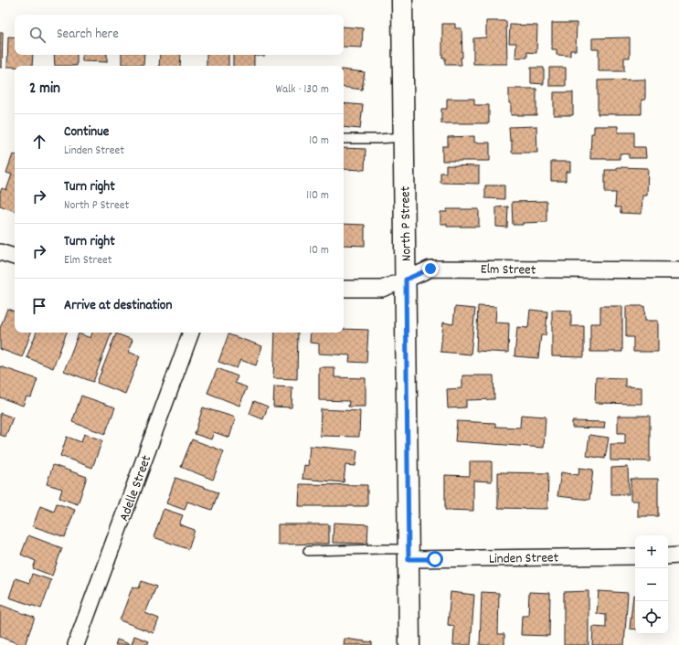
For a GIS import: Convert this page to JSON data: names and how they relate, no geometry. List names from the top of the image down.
{
  "streets": {
    "street": [
      "North P Street",
      "Elm Street",
      "Adelle Street",
      "Linden Street"
    ]
  },
  "crossings": [
    ["North P Street", "Elm Street"],
    ["North P Street", "Linden Street"]
  ],
  "page": {
    "search": "Search here",
    "heading": ["2 min", "Walk · 130 m"],
    "list": [
      ["Continue", "Linden Street", "10 m"],
      ["Turn right", "North P Street", "110 m"],
      ["Turn right", "Elm Street", "10 m"],
      "Arrive at destination"
    ],
    "map_buttons": ["+", "−"]
  }
}
